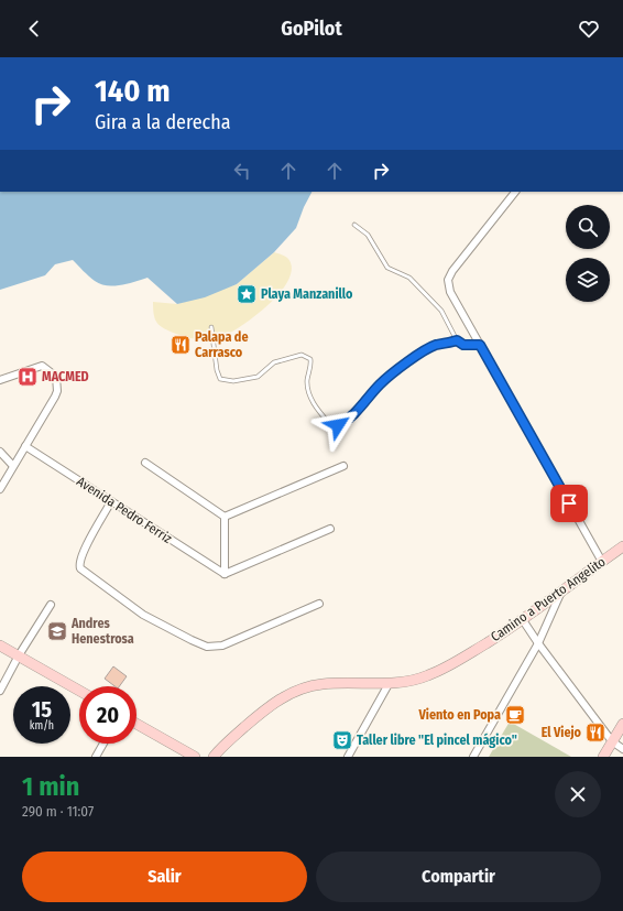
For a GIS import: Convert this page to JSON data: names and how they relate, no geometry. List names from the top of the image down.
{
  "streets": {
    "street": ["Avenida Pedro Ferriz", "Camino a Puerto Angelito"]
  },
  "places": {
    "place": ["Playa Manzanillo"],
    "restaurant": ["Palapa de Carrasco", "El Viejo"],
    "hospital": ["MACMED"],
    "school or university": ["Andres Henestrosa"],
    "cafe": ["Viento en Popa"],
    "theatre": ["Taller libre \"El pincel mágico\""]
  },
  "page": {
    "header": "GoPilot",
    "turn": ["140 m", "Gira a la derecha"],
    "speed": "15 km/h",
    "limit": "20",
    "heading": ["1 min", "290 m · 11:07"],
    "buttons": ["Salir", "Compartir"]
  }
}
